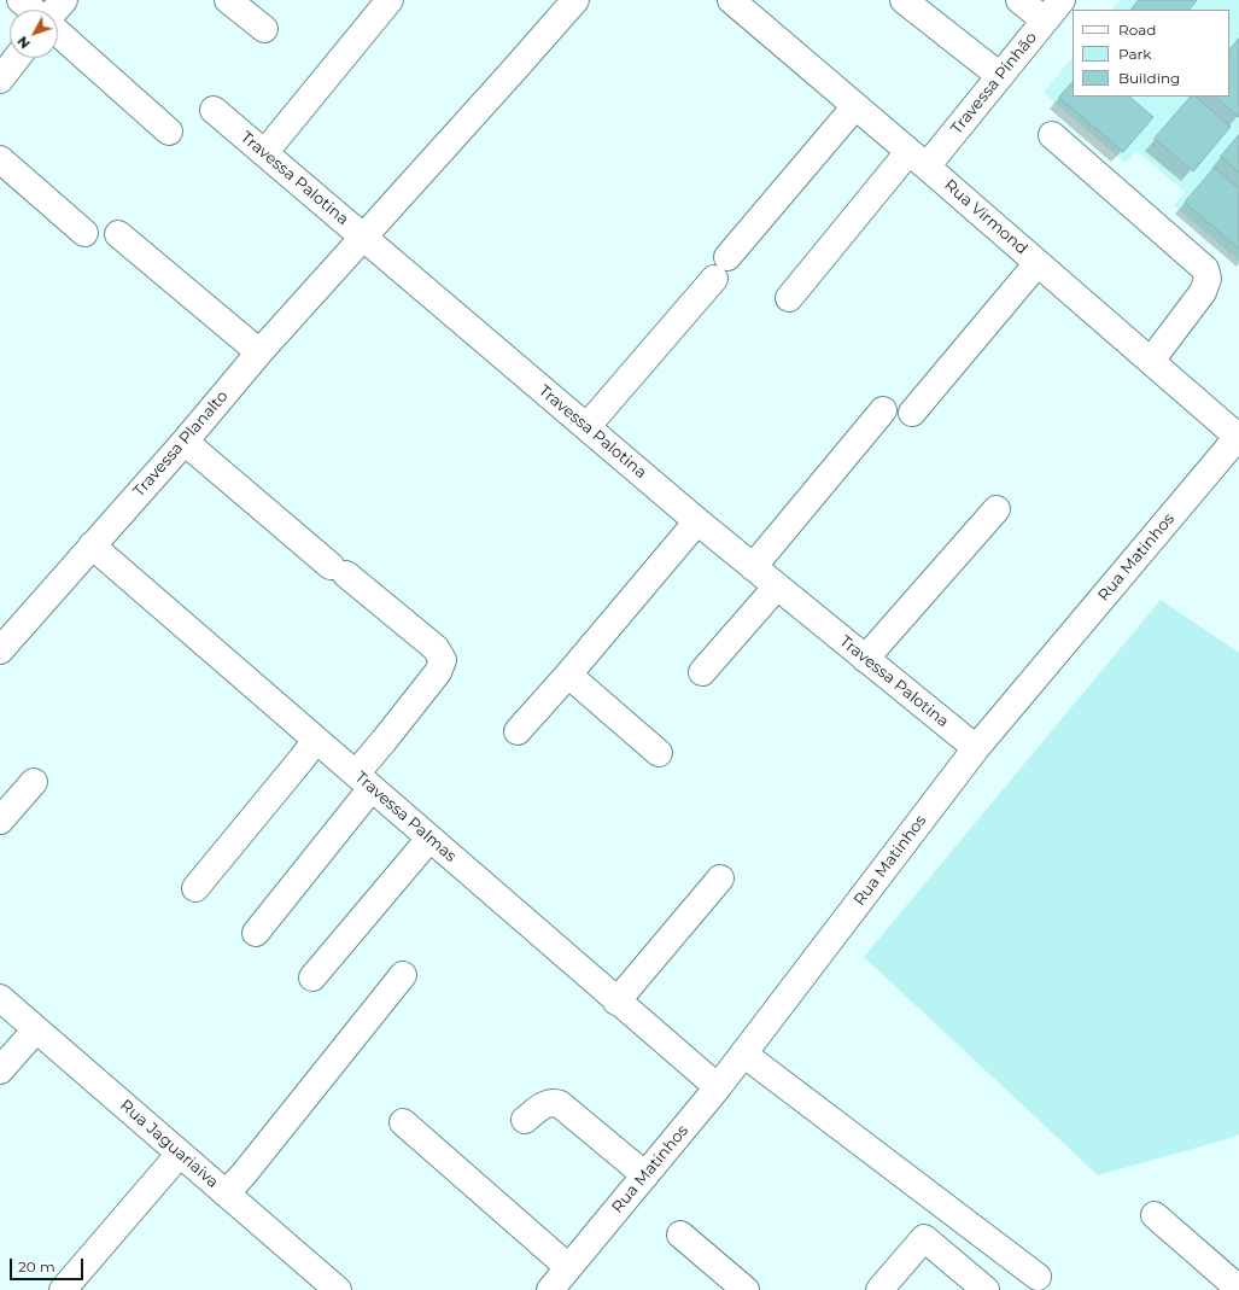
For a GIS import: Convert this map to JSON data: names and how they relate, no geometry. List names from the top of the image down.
{
  "streets": {
    "street": [
      "Travessa Pinhão",
      "Travessa Palotina",
      "Rua Virmond",
      "Travessa Planalto",
      "Rua Matinhos",
      "Travessa Palmas",
      "Rua Jaguariaiva"
    ]
  },
  "crossings": [
    ["Travessa Pinhão", "Rua Virmond"],
    ["Travessa Palotina", "Travessa Planalto"],
    ["Travessa Palotina", "Rua Matinhos"],
    ["Rua Virmond", "Rua Matinhos"],
    ["Travessa Planalto", "Travessa Palmas"],
    ["Rua Matinhos", "Travessa Palmas"]
  ],
  "legend": ["Road", "Park", "Building"],
  "scale_bar": "20 m",
  "north": "bottom left"
}
